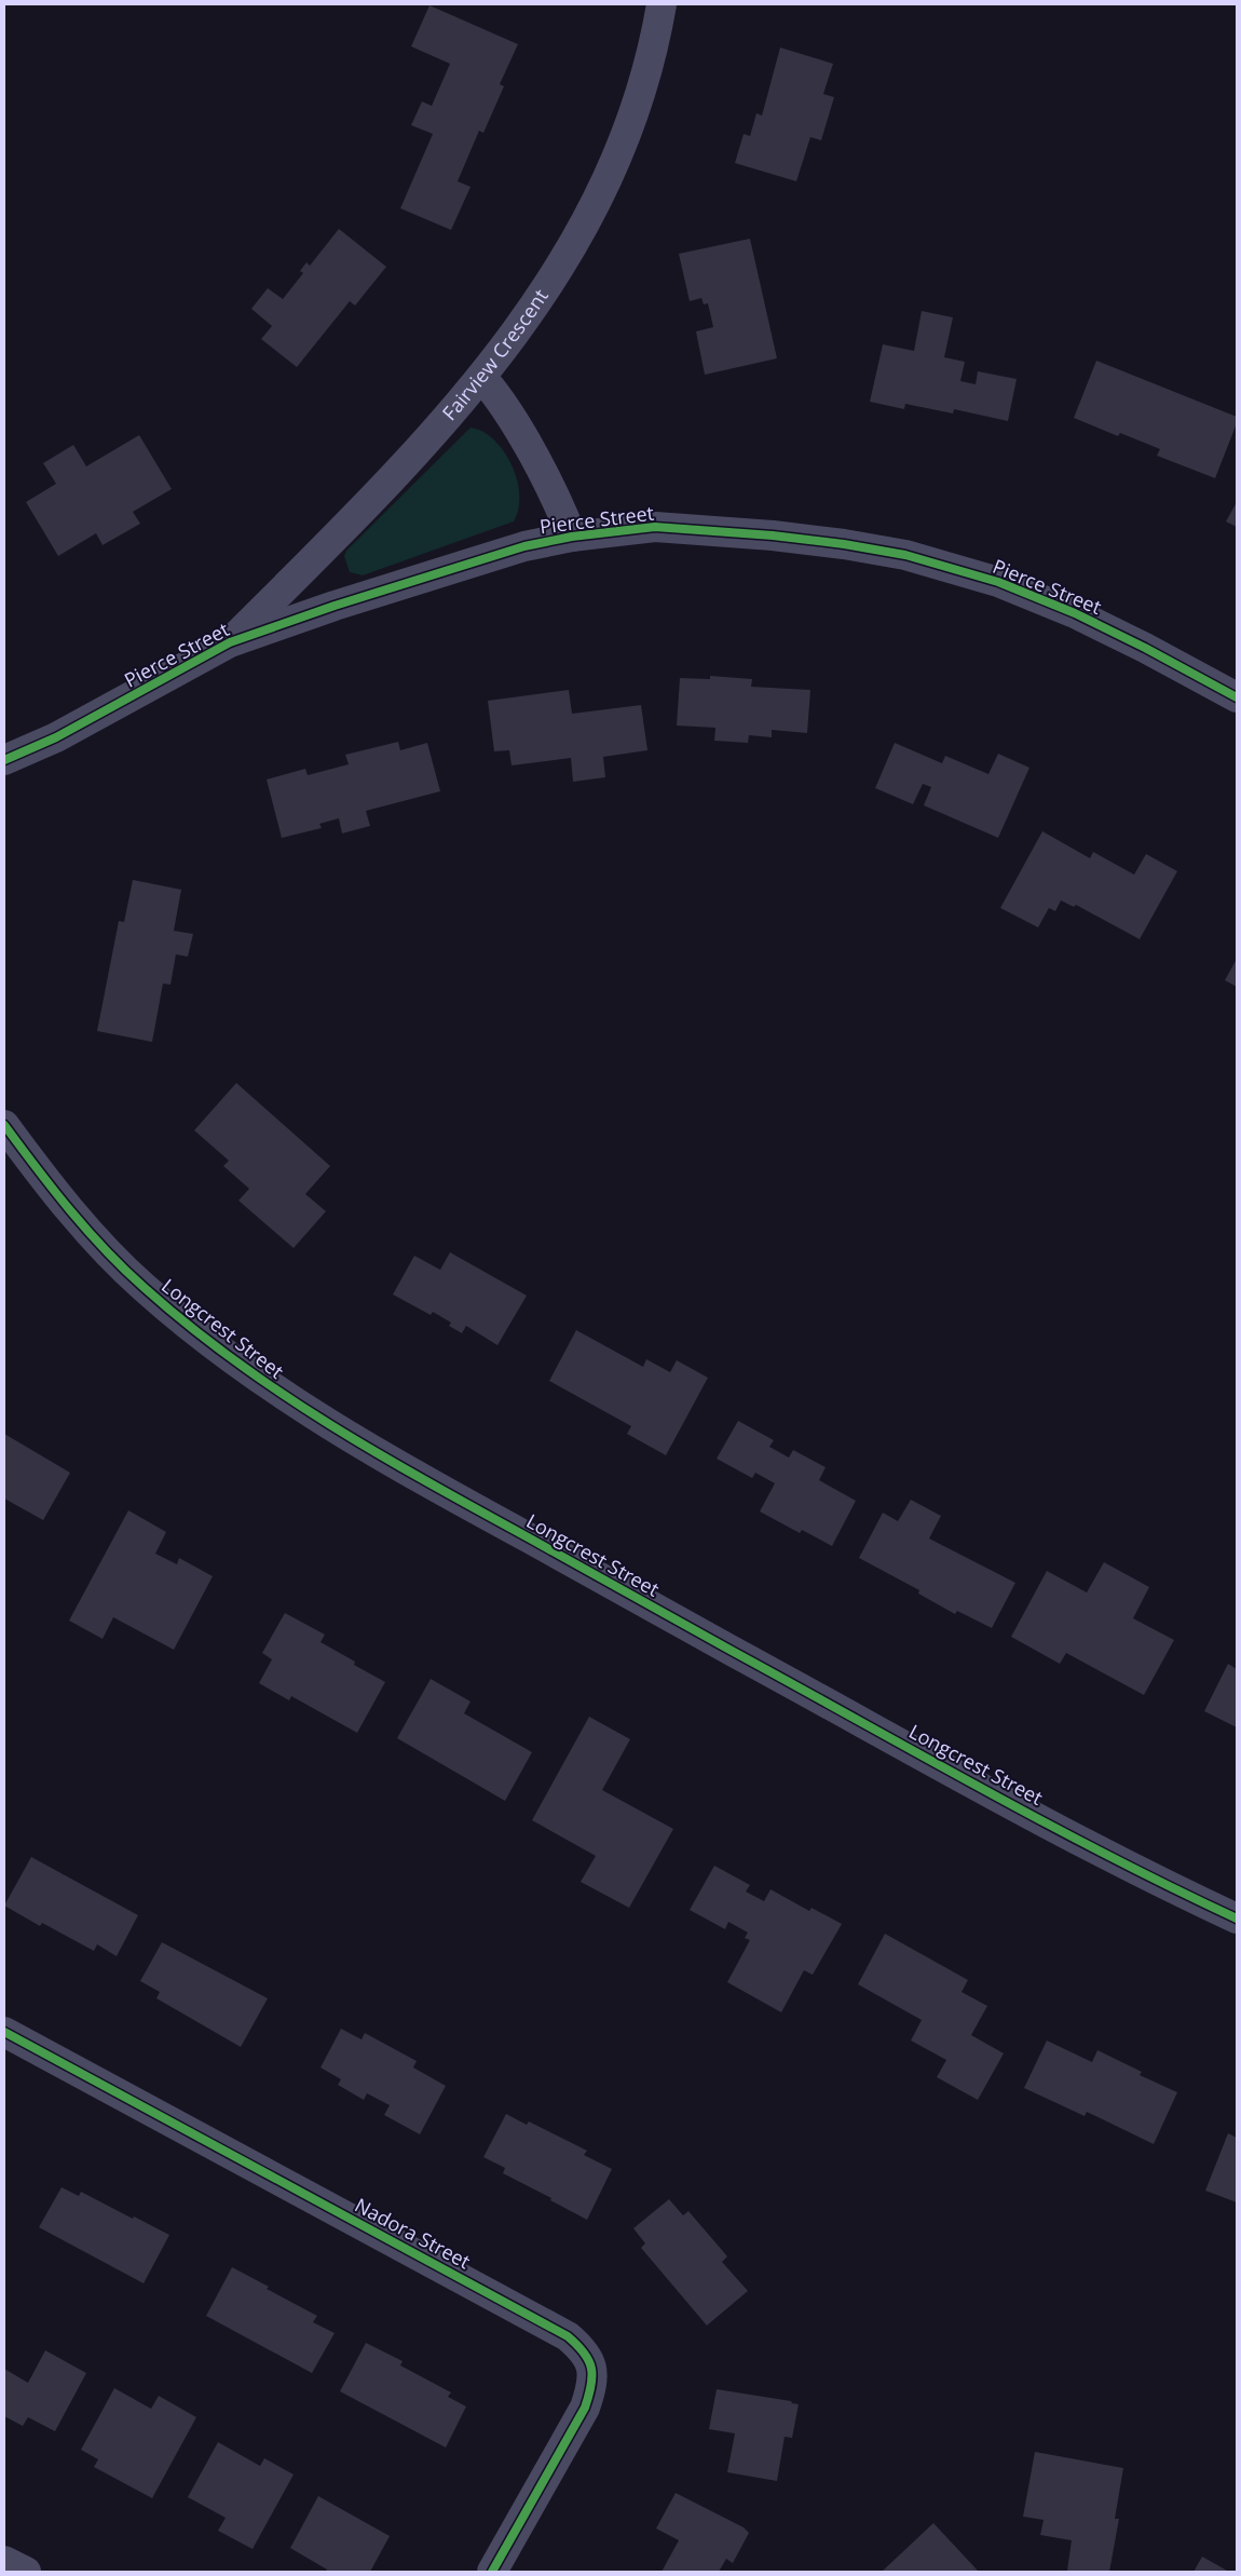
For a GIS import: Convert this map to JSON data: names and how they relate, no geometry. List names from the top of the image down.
{
  "streets": {
    "street": [
      "Fairview Crescent",
      "Pierce Street",
      "Longcrest Street",
      "Nadora Street"
    ]
  },
  "crossings": [
    ["Fairview Crescent", "Pierce Street"]
  ]
}
